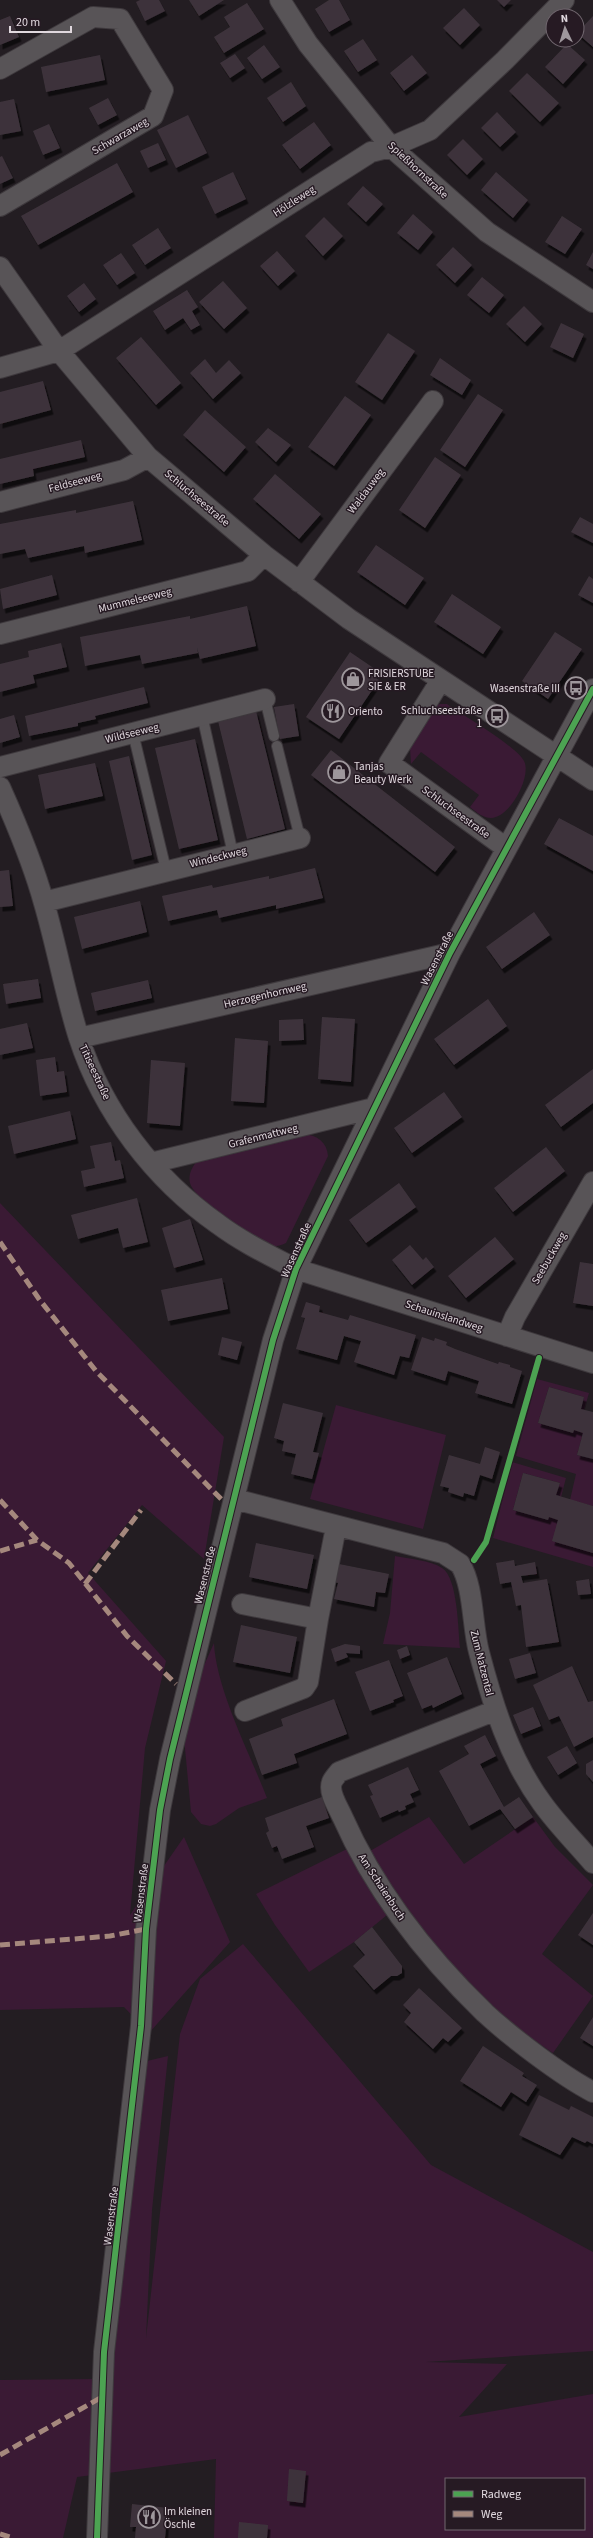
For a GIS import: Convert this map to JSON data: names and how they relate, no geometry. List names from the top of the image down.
{
  "streets": {
    "street": [
      "Schwarzaweg",
      "Spießhornstraße",
      "Hölzleweg",
      "Feldseeweg",
      "Waldauweg",
      "Schluchseestraße",
      "Mummelseeweg",
      "Wildseeweg",
      "Windeckweg",
      "Wasenstraße",
      "Herzogenhornweg",
      "Titiseestraße",
      "Grafenmattweg",
      "Seebuckweg",
      "Schauinslandweg",
      "Zum Natzental",
      "Am Schaienbuch"
    ]
  },
  "crossings": [
    ["Spießhornstraße", "Hölzleweg"],
    ["Hölzleweg", "Schluchseestraße"],
    ["Feldseeweg", "Schluchseestraße"],
    ["Waldauweg", "Schluchseestraße"],
    ["Schluchseestraße", "Mummelseeweg"],
    ["Schluchseestraße", "Wasenstraße"],
    ["Wildseeweg", "Windeckweg"],
    ["Windeckweg", "Titiseestraße"],
    ["Wasenstraße", "Herzogenhornweg"],
    ["Wasenstraße", "Titiseestraße"],
    ["Wasenstraße", "Grafenmattweg"],
    ["Wasenstraße", "Schauinslandweg"],
    ["Wasenstraße", "Zum Natzental"],
    ["Herzogenhornweg", "Titiseestraße"],
    ["Titiseestraße", "Grafenmattweg"],
    ["Titiseestraße", "Schauinslandweg"],
    ["Seebuckweg", "Schauinslandweg"],
    ["Zum Natzental", "Am Schaienbuch"]
  ],
  "places": {
    "shop": ["FRISIERSTUBE SIE & ER", "Tanjas Beauty Werk"],
    "bus stop": ["Wasenstraße III", "Schluchseestraße 1"],
    "restaurant": ["Oriento", "Im kleinen Öschle"]
  },
  "legend": ["Radweg", "Weg"],
  "scale_bar": "20 m",
  "north": "top"
}
